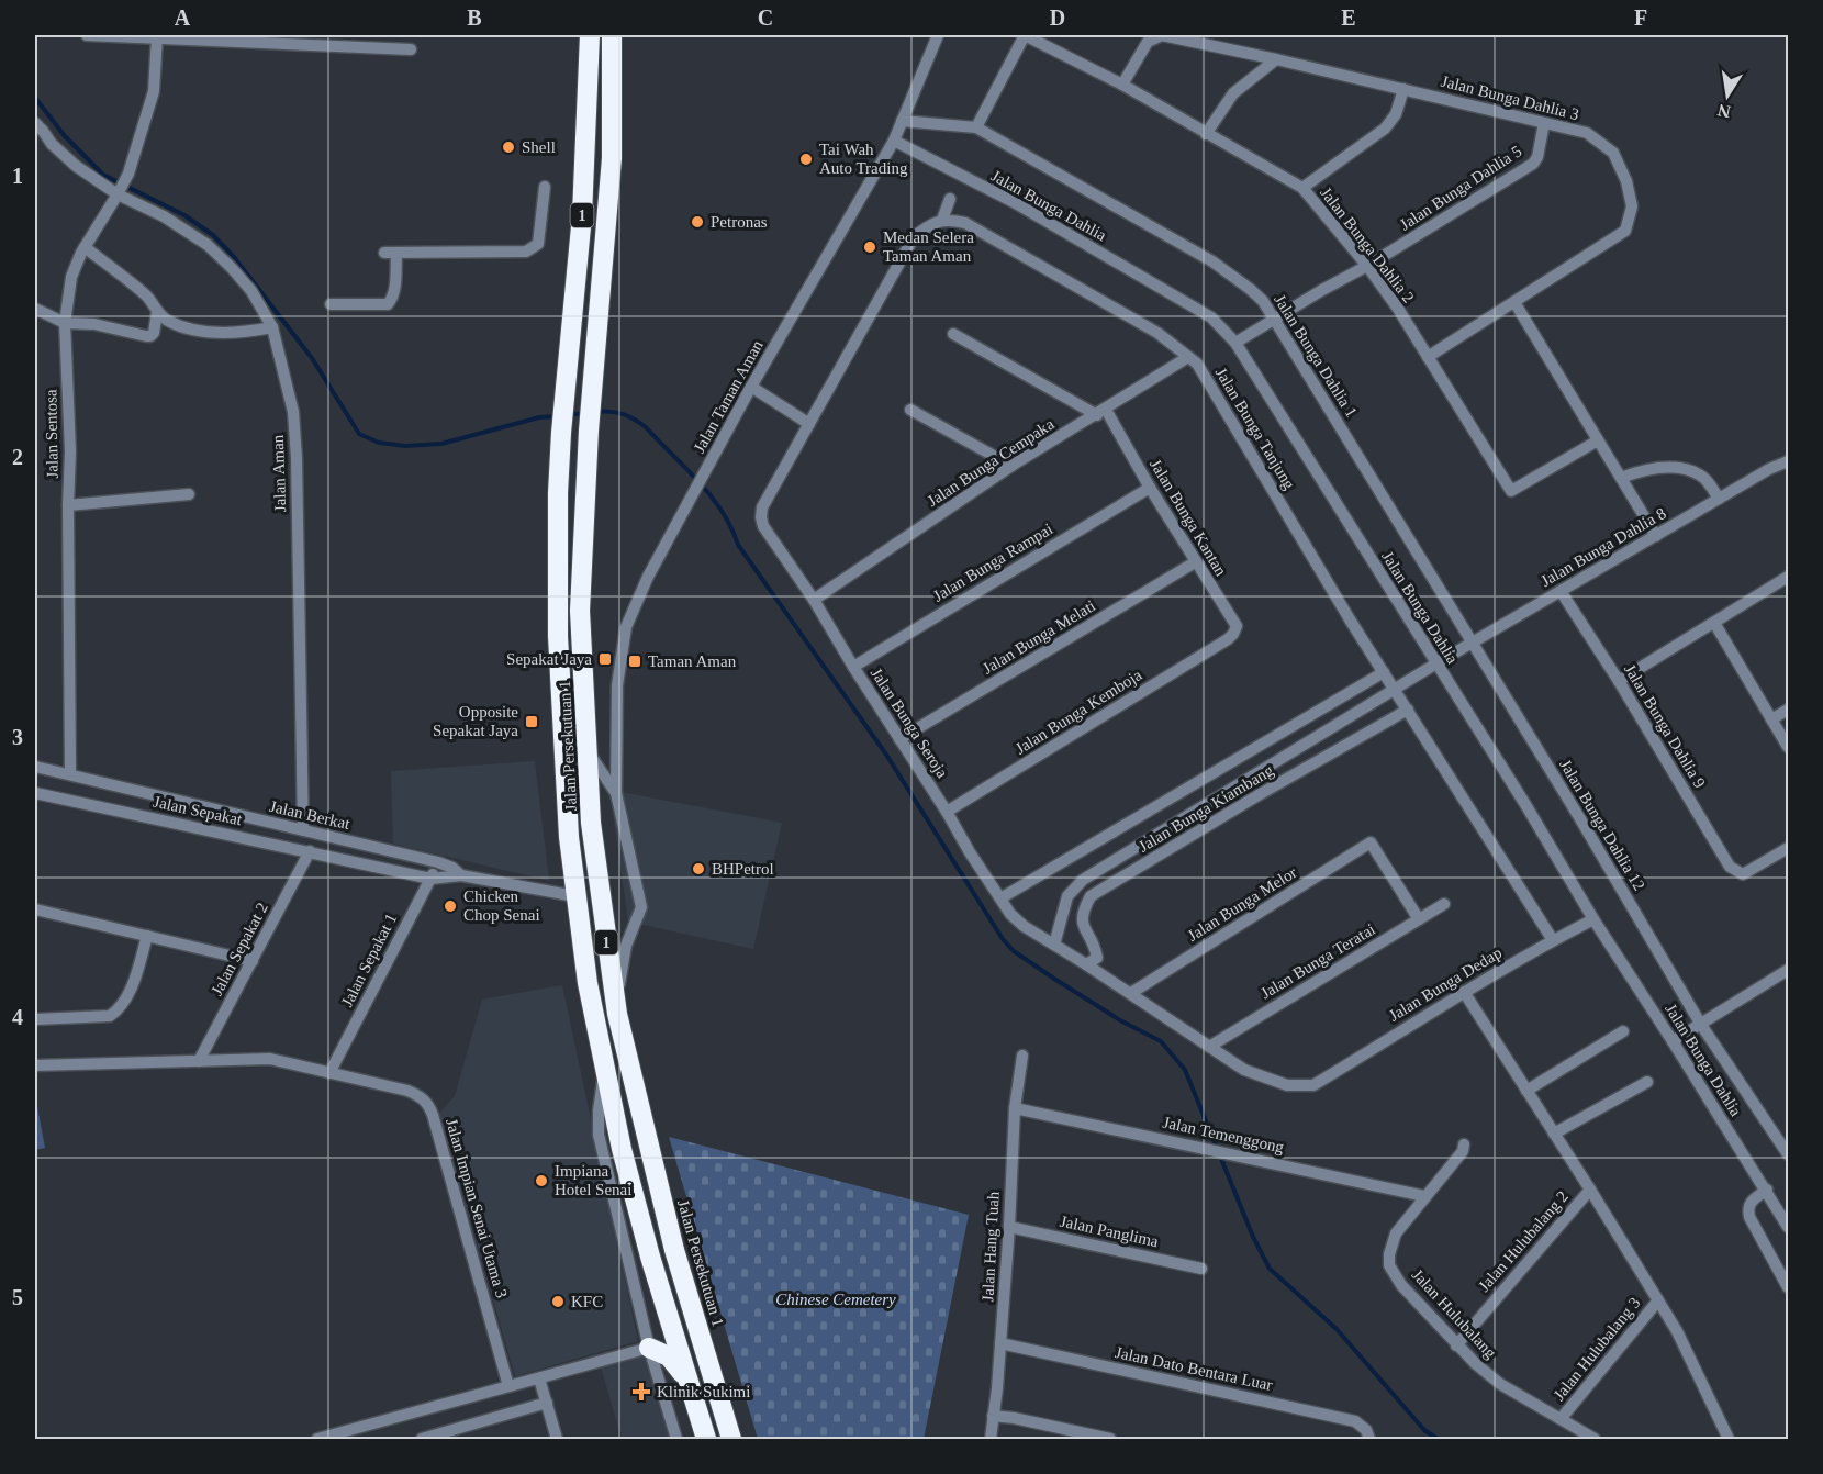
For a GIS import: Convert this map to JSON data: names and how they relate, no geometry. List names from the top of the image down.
{
  "streets": {
    "highway": ["1", "Jalan Persekutuan 1"],
    "street": [
      "Jalan Bunga Dahlia 3",
      "Jalan Bunga Dahlia 5",
      "Jalan Bunga Dahlia",
      "Jalan Bunga Dahlia 2",
      "Jalan Bunga Dahlia 1",
      "Jalan Taman Aman",
      "Jalan Bunga Tanjung",
      "Jalan Sentosa",
      "Jalan Bunga Cempaka",
      "Jalan Aman",
      "Jalan Bunga Kantan",
      "Jalan Bunga Dahlia 8",
      "Jalan Bunga Rampai",
      "Jalan Bunga Melati",
      "Jalan Bunga Kemboja",
      "Jalan Bunga Seroja",
      "Jalan Bunga Dahlia 9",
      "Jalan Bunga Kiambang",
      "Jalan Sepakat",
      "Jalan Berkat",
      "Jalan Bunga Dahlia 12",
      "Jalan Bunga Melor",
      "Jalan Sepakat 2",
      "Jalan Sepakat 1",
      "Jalan Bunga Teratai",
      "Jalan Bunga Dedap",
      "Jalan Temenggong",
      "Jalan Impian Senai Utama 3",
      "Jalan Panglima",
      "Jalan Hulubalang 2",
      "Jalan Hang Tuah",
      "Jalan Hulubalang",
      "Jalan Hulubalang 3",
      "Jalan Dato Bentara Luar"
    ]
  },
  "crossings": [
    ["Jalan Bunga Dahlia 3", "Jalan Bunga Dahlia 5"],
    ["Jalan Bunga Dahlia 3", "Jalan Bunga Dahlia 2"],
    ["Jalan Bunga Dahlia 5", "Jalan Bunga Dahlia"],
    ["Jalan Bunga Dahlia 5", "Jalan Bunga Dahlia 2"],
    ["Jalan Bunga Dahlia 5", "Jalan Bunga Dahlia 1"],
    ["Jalan Bunga Dahlia", "Jalan Taman Aman"],
    ["Jalan Bunga Dahlia", "Jalan Bunga Dahlia 8"],
    ["Jalan Bunga Dahlia", "Jalan Bunga Dedap"],
    ["Jalan Bunga Dahlia 1", "Jalan Taman Aman"],
    ["Jalan Bunga Dahlia 1", "Jalan Bunga Dahlia 8"],
    ["Jalan Bunga Dahlia 1", "Jalan Bunga Dahlia 12"],
    ["Jalan Bunga Tanjung", "Jalan Bunga Cempaka"],
    ["Jalan Bunga Tanjung", "Jalan Bunga Dahlia 8"],
    ["Jalan Bunga Tanjung", "Jalan Bunga Seroja"],
    ["Jalan Bunga Tanjung", "Jalan Bunga Kiambang"],
    ["Jalan Bunga Tanjung", "Jalan Bunga Dedap"],
    ["Jalan Sentosa", "Jalan Aman"],
    ["Jalan Sentosa", "Jalan Berkat"],
    ["Jalan Bunga Cempaka", "Jalan Bunga Kantan"],
    ["Jalan Bunga Cempaka", "Jalan Bunga Seroja"],
    ["Jalan Aman", "Jalan Berkat"],
    ["Jalan Bunga Kantan", "Jalan Bunga Rampai"],
    ["Jalan Bunga Kantan", "Jalan Bunga Melati"],
    ["Jalan Bunga Kantan", "Jalan Bunga Kemboja"],
    ["Jalan Bunga Dahlia 8", "Jalan Bunga Seroja"],
    ["Jalan Bunga Dahlia 8", "Jalan Bunga Dahlia 9"],
    ["Jalan Bunga Dahlia 8", "Jalan Bunga Dahlia 12"],
    ["Jalan Bunga Rampai", "Jalan Bunga Seroja"],
    ["Jalan Bunga Melati", "Jalan Bunga Seroja"],
    ["Jalan Bunga Kemboja", "Jalan Bunga Seroja"],
    ["Jalan Bunga Seroja", "Jalan Bunga Kiambang"],
    ["Jalan Bunga Seroja", "Jalan Bunga Melor"],
    ["Jalan Bunga Seroja", "Jalan Bunga Teratai"],
    ["Jalan Bunga Seroja", "Jalan Bunga Dedap"],
    ["Jalan Persekutuan 1", "Jalan Berkat"],
    ["Jalan Sepakat", "Jalan Berkat"],
    ["Jalan Sepakat", "Jalan Sepakat 2"],
    ["Jalan Sepakat", "Jalan Sepakat 1"],
    ["Jalan Berkat", "Jalan Sepakat 1"],
    ["Jalan Bunga Melor", "Jalan Bunga Teratai"],
    ["Jalan Sepakat 2", "Jalan Impian Senai Utama 3"],
    ["Jalan Sepakat 1", "Jalan Impian Senai Utama 3"],
    ["Jalan Temenggong", "Jalan Hang Tuah"],
    ["Jalan Temenggong", "Jalan Hulubalang"],
    ["Jalan Panglima", "Jalan Hang Tuah"],
    ["Jalan Hulubalang 2", "Jalan Hulubalang"],
    ["Jalan Hang Tuah", "Jalan Dato Bentara Luar"],
    ["Jalan Hulubalang", "Jalan Hulubalang 3"]
  ],
  "parks": ["Chinese Cemetery"],
  "places": {
    "other": [
      "Shell",
      "Tai Wah Auto Trading",
      "Petronas",
      "Medan Selera Taman Aman",
      "BHPetrol",
      "Chicken Chop Senai",
      "Impiana Hotel Senai",
      "KFC"
    ],
    "transit": ["Sepakat Jaya", "Taman Aman", "Opposite Sepakat Jaya"],
    "health": ["Klinik Sukimi"]
  },
  "north": "bottom",
  "grid": {
    "columns": [
      "A",
      "B",
      "C",
      "D",
      "E",
      "F"
    ],
    "rows": [
      "1",
      "2",
      "3",
      "4",
      "5"
    ]
  }
}
